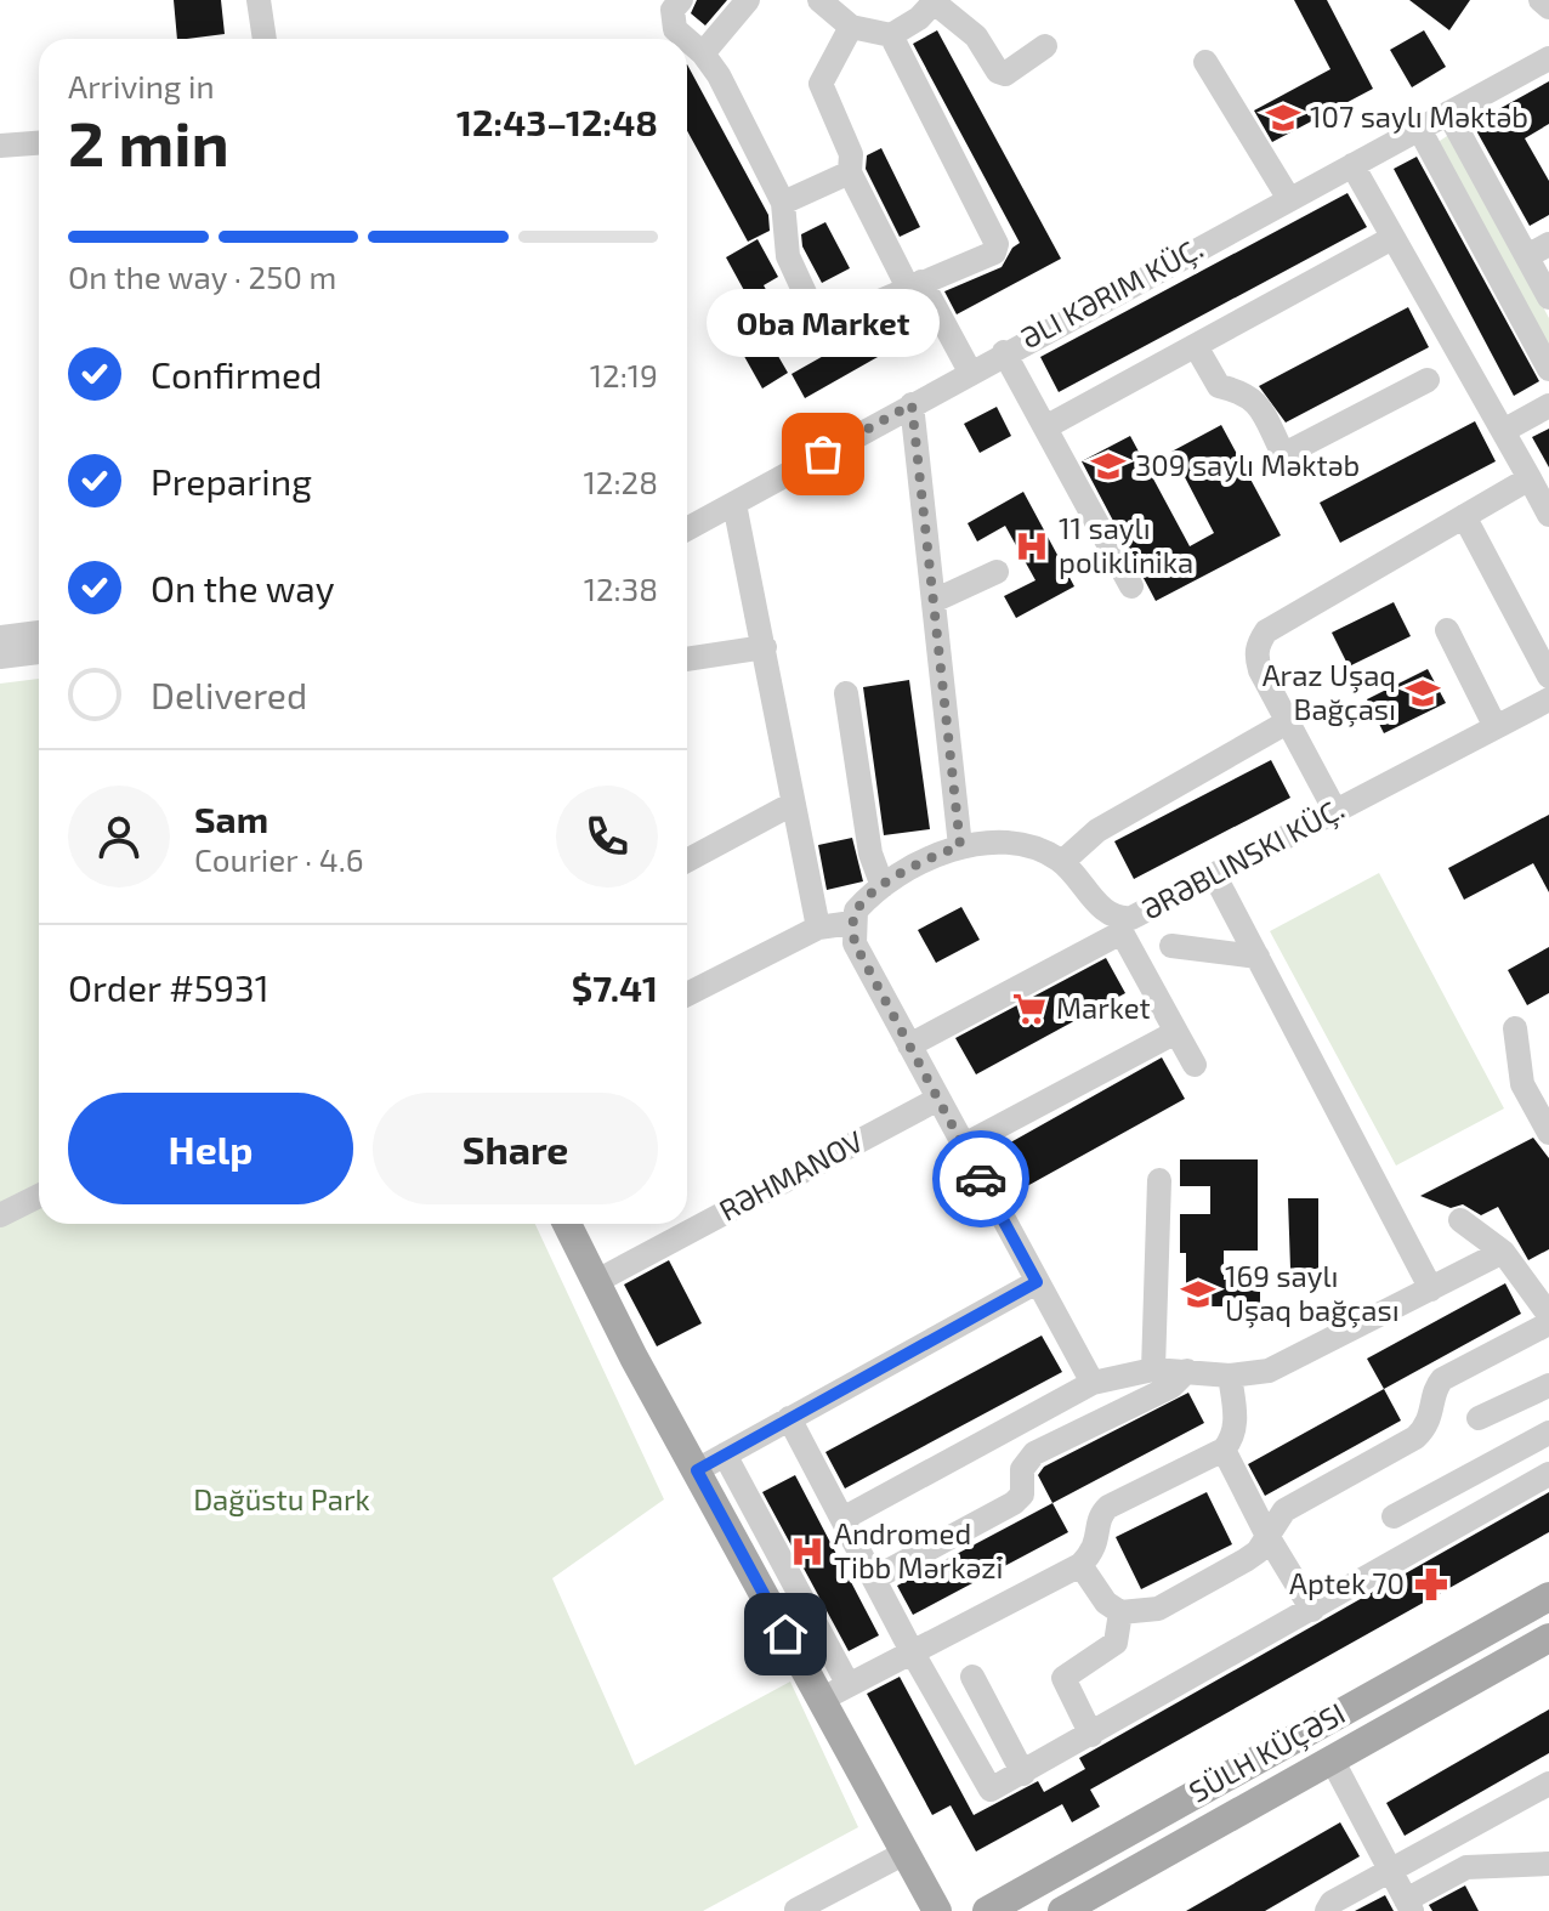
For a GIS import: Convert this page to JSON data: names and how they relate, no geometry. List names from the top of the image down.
{
  "streets": {
    "main road": ["SÜLH KÜÇƏSI"],
    "street": ["ƏLI KƏRIM KÜÇ.", "ƏRƏBLINSKI KÜÇ.", "RƏHMANOV"]
  },
  "parks": ["Dağüstu Park"],
  "places": {
    "school or university": [
      "107 saylı Məktəb",
      "309 saylı Məktəb",
      "Araz Uşaq Bağçası",
      "169 saylı Uşaq bağçası"
    ],
    "other": ["Oba Market"],
    "hospital": ["11 saylı poliklinika", "Andromed Tibb Mərkəzi"],
    "supermarket": ["Market"],
    "pharmacy": ["Aptek 70"]
  },
  "page": {
    "heading": ["2 min", "Arriving in", "12:43–12:48"],
    "panel": [
      "Sam",
      "Courier · 4.6",
      "Order #5931",
      "$7.41"
    ],
    "bar": "On the way · 250 m",
    "bubble": "Oba Market",
    "list": [
      ["Confirmed", "12:19"],
      ["Preparing", "12:28"],
      ["On the way", "12:38"],
      "Delivered"
    ],
    "buttons": ["Help", "Share"]
  }
}
